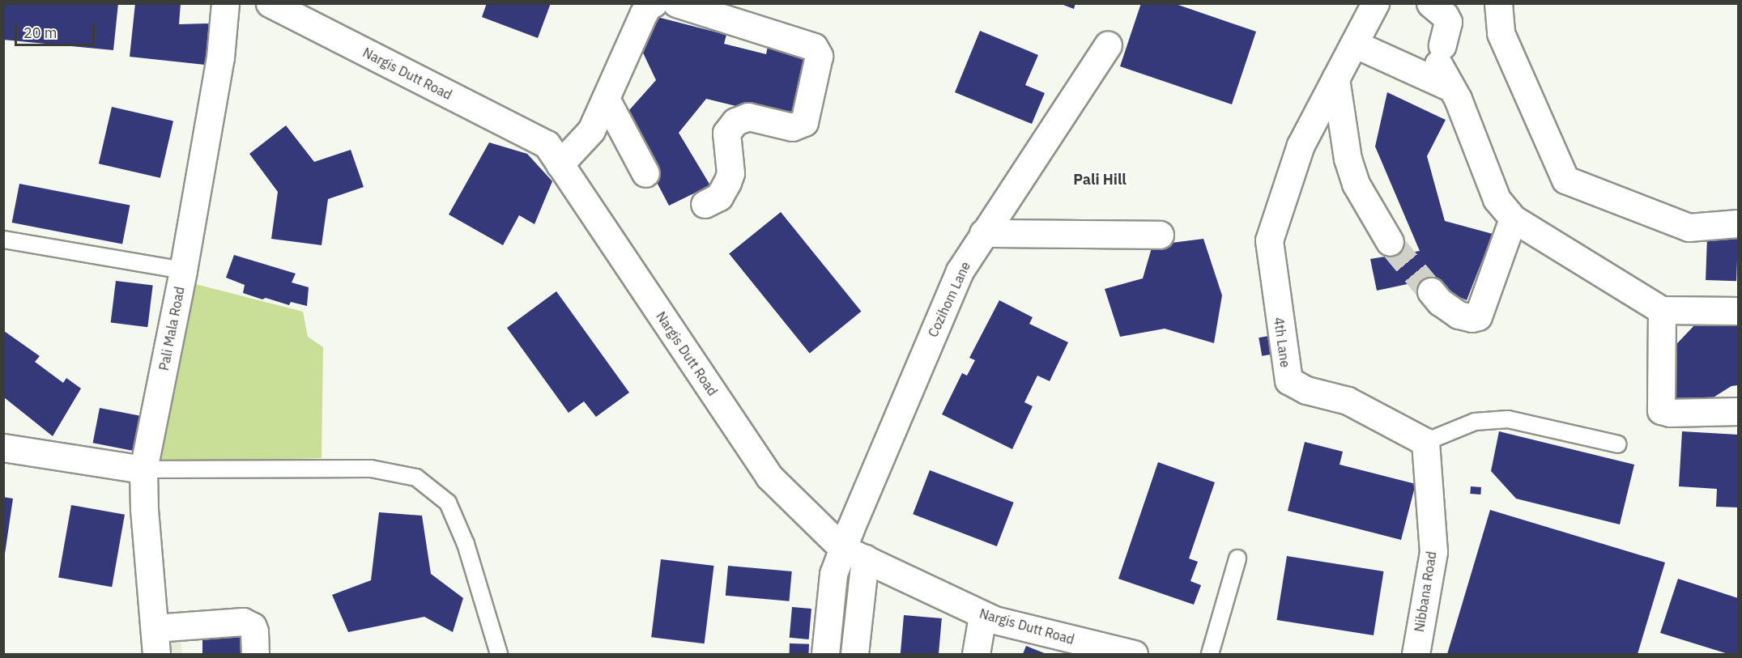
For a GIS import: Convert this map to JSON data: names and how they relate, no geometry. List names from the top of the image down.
{
  "streets": {
    "street": [
      "Nargis Dutt Road",
      "Cozihom Lane",
      "Pali Mala Road",
      "4th Lane",
      "Nibbana Road"
    ]
  },
  "crossings": [
    ["Nargis Dutt Road", "Cozihom Lane"],
    ["4th Lane", "Nibbana Road"]
  ],
  "districts": ["Pali Hill"],
  "scale_bar": "20 m"
}
